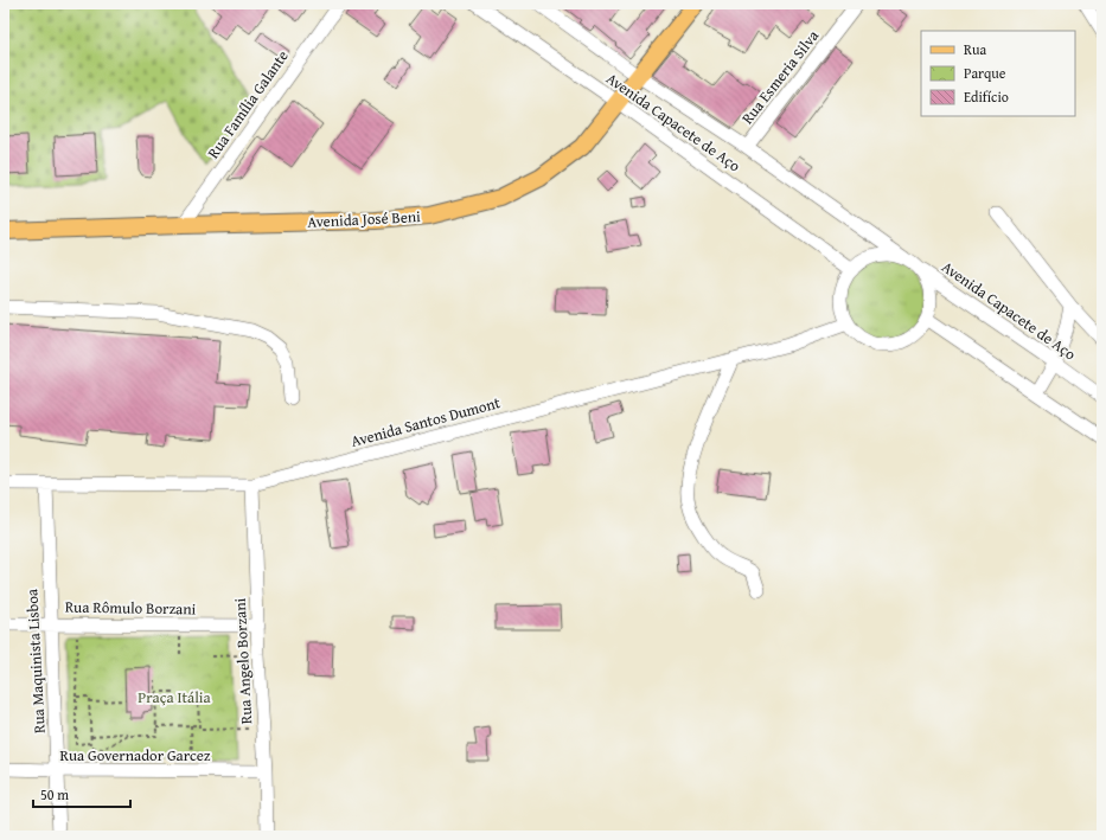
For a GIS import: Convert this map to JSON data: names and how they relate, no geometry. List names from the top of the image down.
{
  "streets": {
    "main road": ["Avenida José Beni"],
    "street": [
      "Rua Esmeria Silva",
      "Rua Família Galante",
      "Avenida Capacete de Aço",
      "Avenida Santos Dumont",
      "Rua Rômulo Borzani",
      "Rua Maquinista Lisboa",
      "Rua Angelo Borzani",
      "Rua Governador Garcez"
    ]
  },
  "crossings": [
    ["Rua Esmeria Silva", "Avenida Capacete de Aço"],
    ["Rua Família Galante", "Avenida José Beni"],
    ["Avenida Capacete de Aço", "Avenida José Beni"],
    ["Avenida Capacete de Aço", "Avenida Santos Dumont"],
    ["Avenida Santos Dumont", "Rua Maquinista Lisboa"],
    ["Avenida Santos Dumont", "Rua Angelo Borzani"],
    ["Rua Rômulo Borzani", "Rua Maquinista Lisboa"],
    ["Rua Rômulo Borzani", "Rua Angelo Borzani"],
    ["Rua Maquinista Lisboa", "Rua Governador Garcez"],
    ["Rua Angelo Borzani", "Rua Governador Garcez"]
  ],
  "parks": ["Praça Itália"],
  "legend": ["Rua", "Parque", "Edifício"],
  "scale_bar": "50 m"
}
